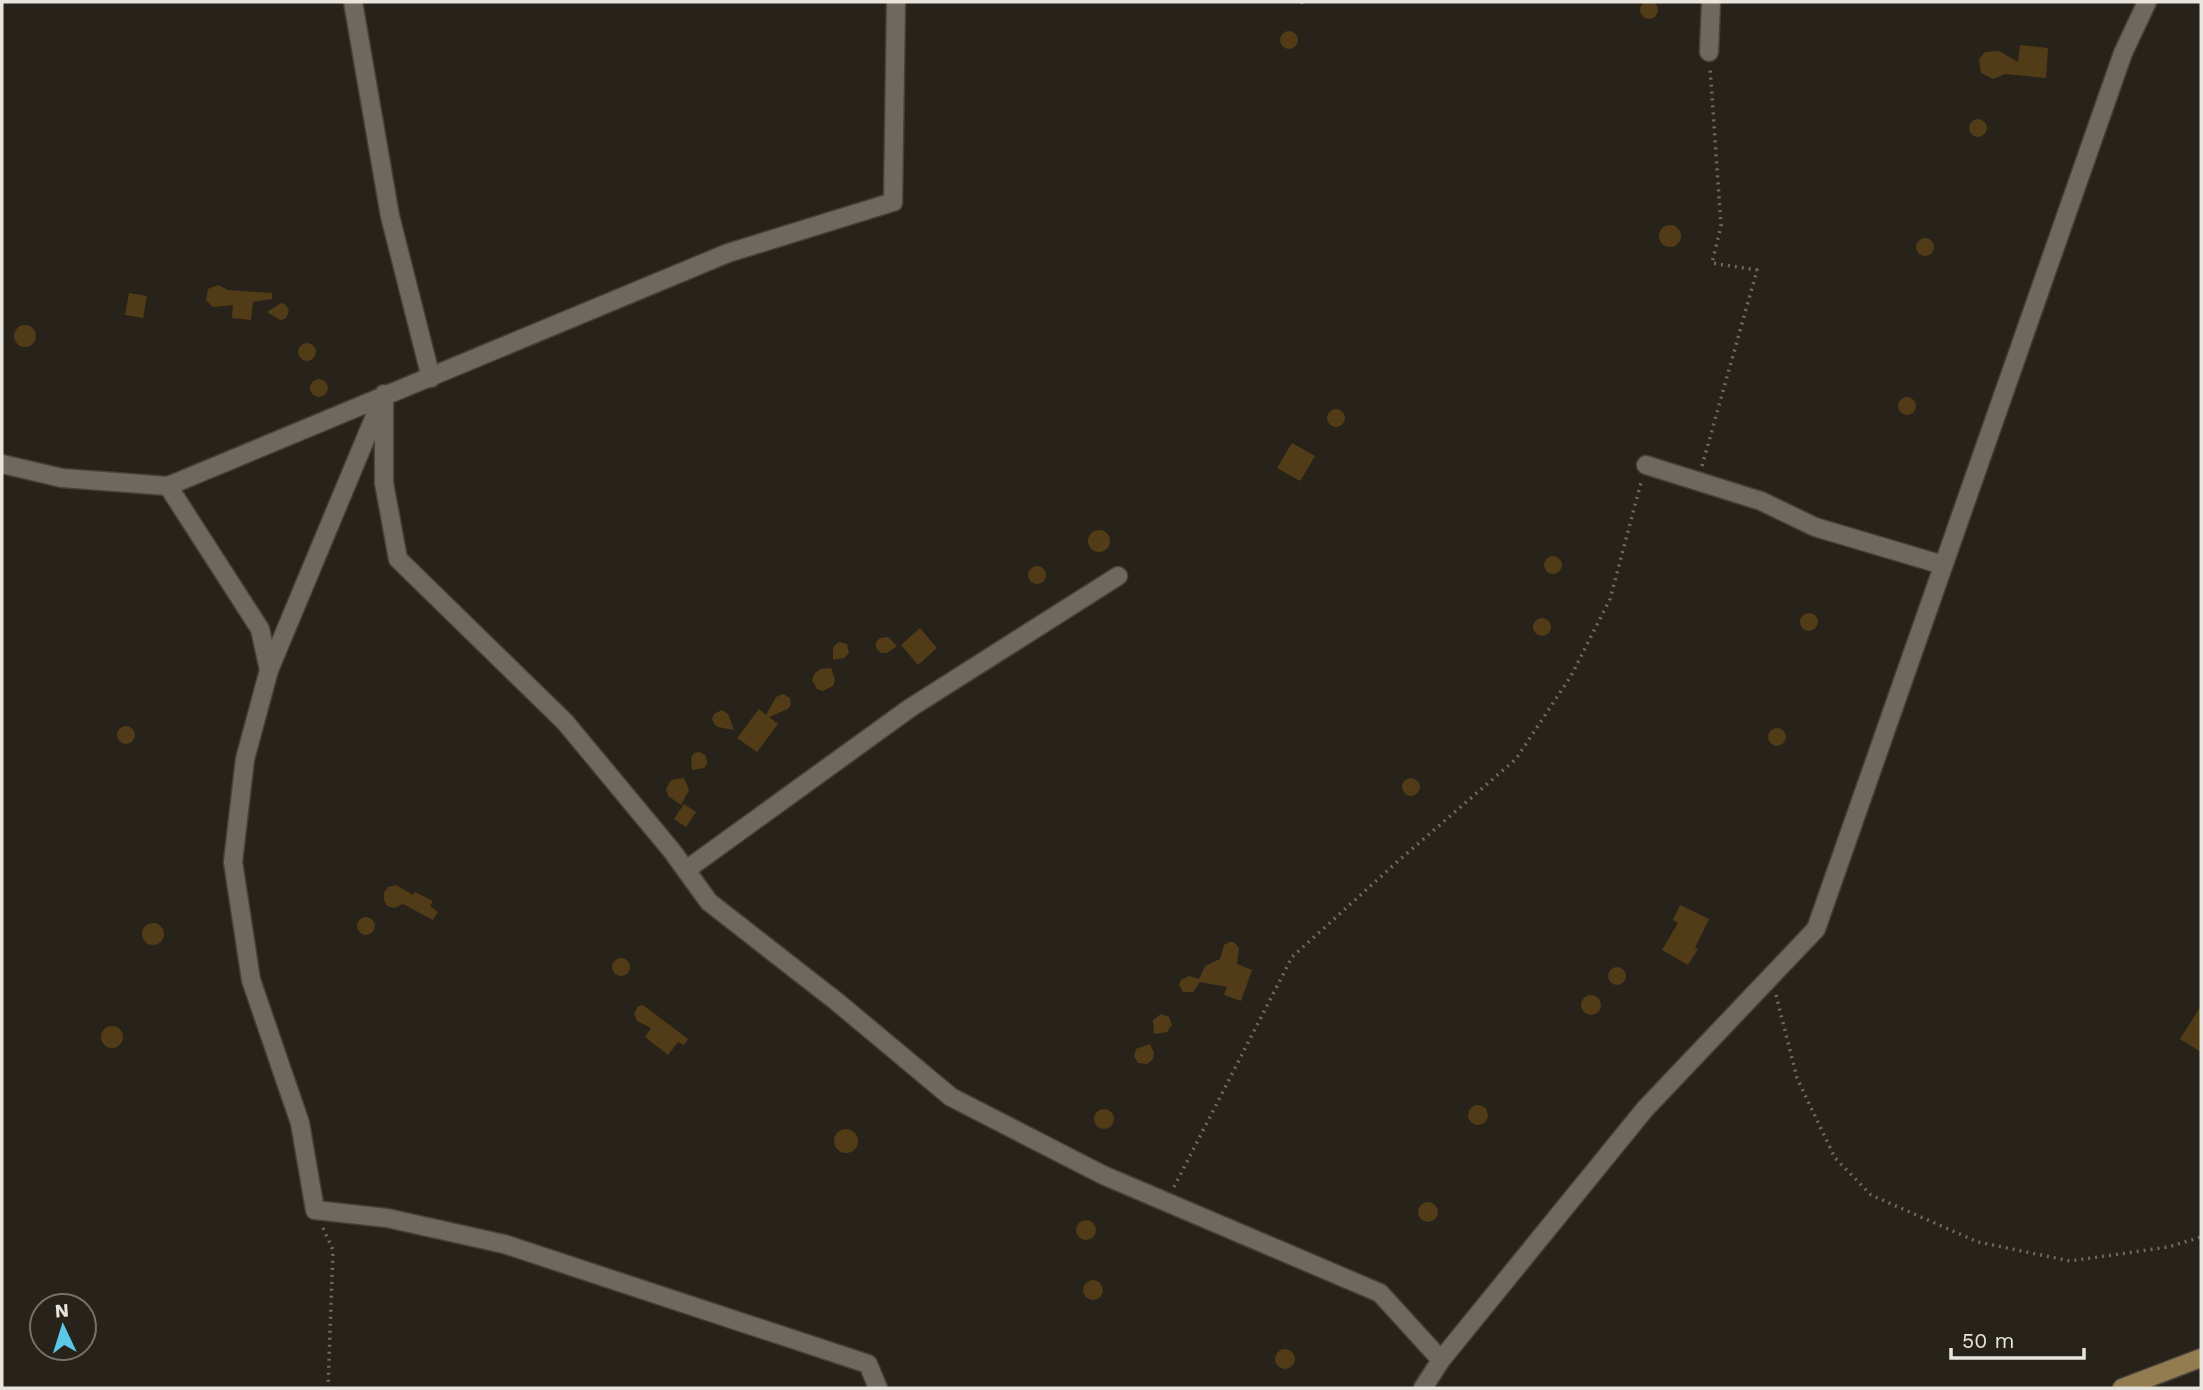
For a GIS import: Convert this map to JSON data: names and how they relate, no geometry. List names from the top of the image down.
{
  "scale_bar": "50 m",
  "north": "top"
}
